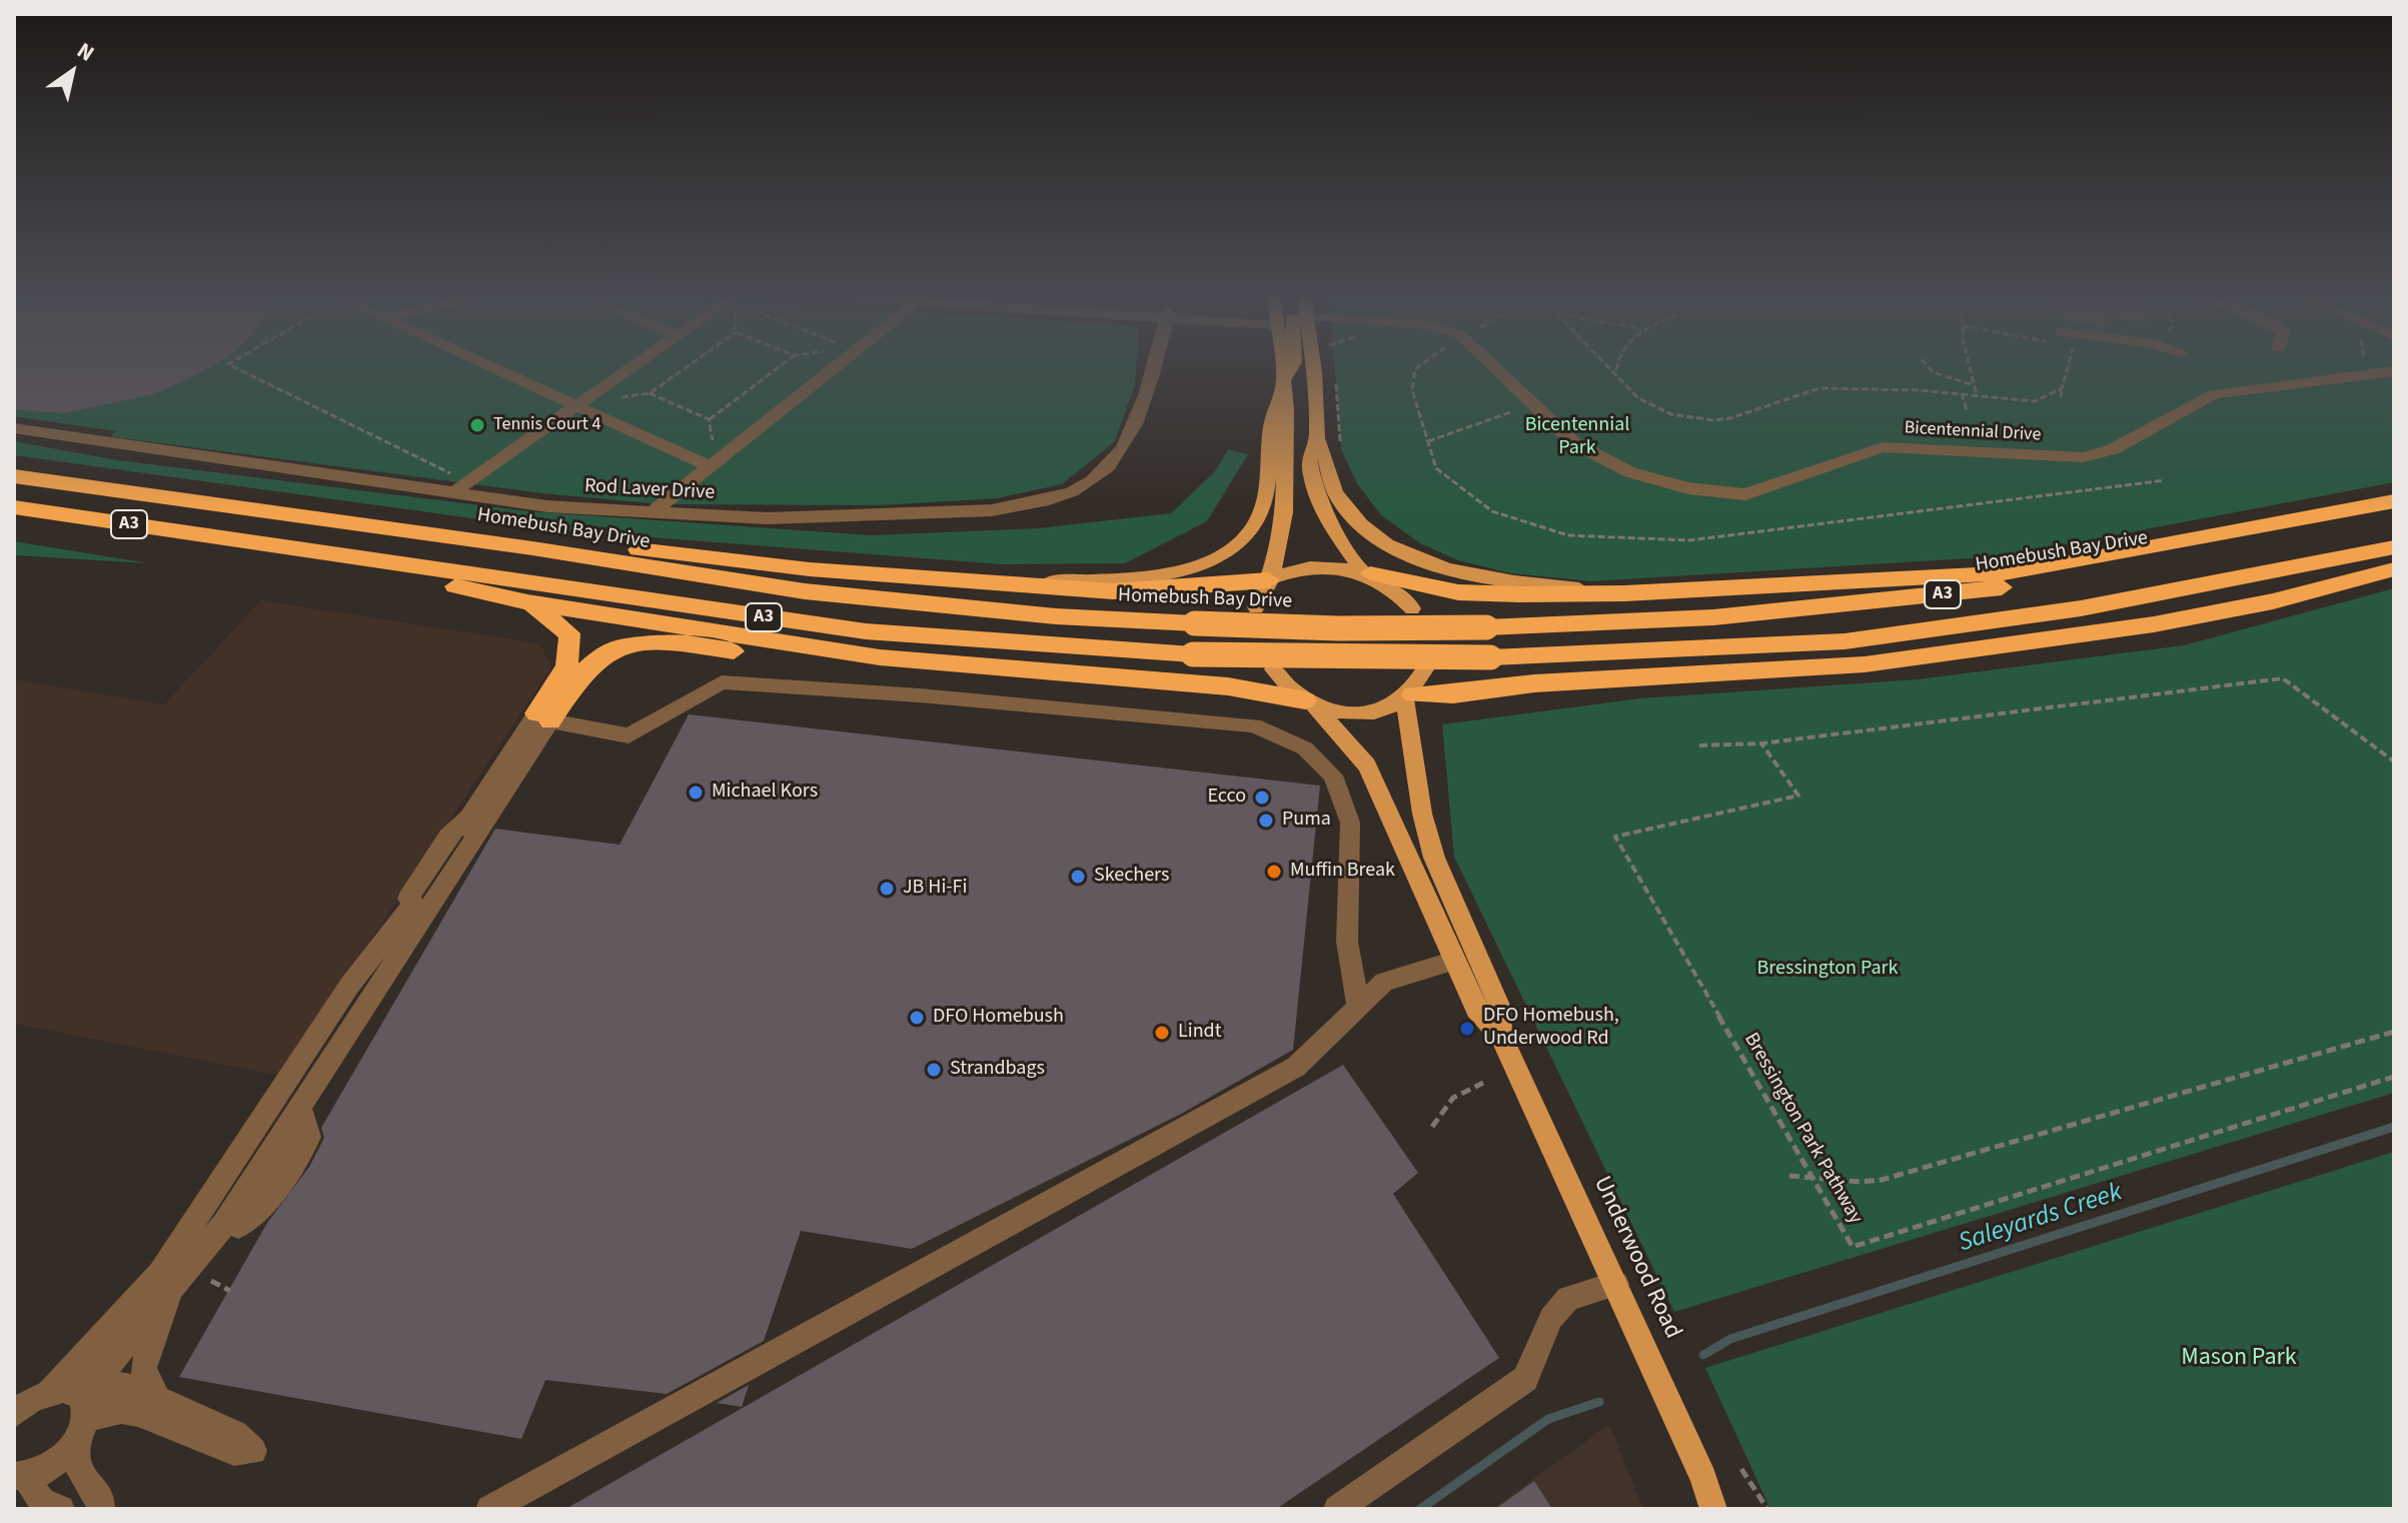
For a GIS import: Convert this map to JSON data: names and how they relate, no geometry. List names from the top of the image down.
{
  "streets": {
    "highway": ["A3", "Homebush Bay Drive"],
    "main road": ["Underwood Road"],
    "street": ["Bicentennial Drive", "Rod Laver Drive"],
    "path": ["Bressington Park Pathway"]
  },
  "water": ["Saleyards Creek"],
  "parks": ["Bicentennial Park", "Bressington Park", "Mason Park"],
  "places": [
    "Tennis Court 4",
    "Michael Kors",
    "Ecco",
    "Puma",
    "Muffin Break",
    "Skechers",
    "JB Hi-Fi",
    "DFO Homebush",
    "DFO Homebush, Underwood Rd",
    "Lindt",
    "Strandbags"
  ],
  "north": "top right"
}
